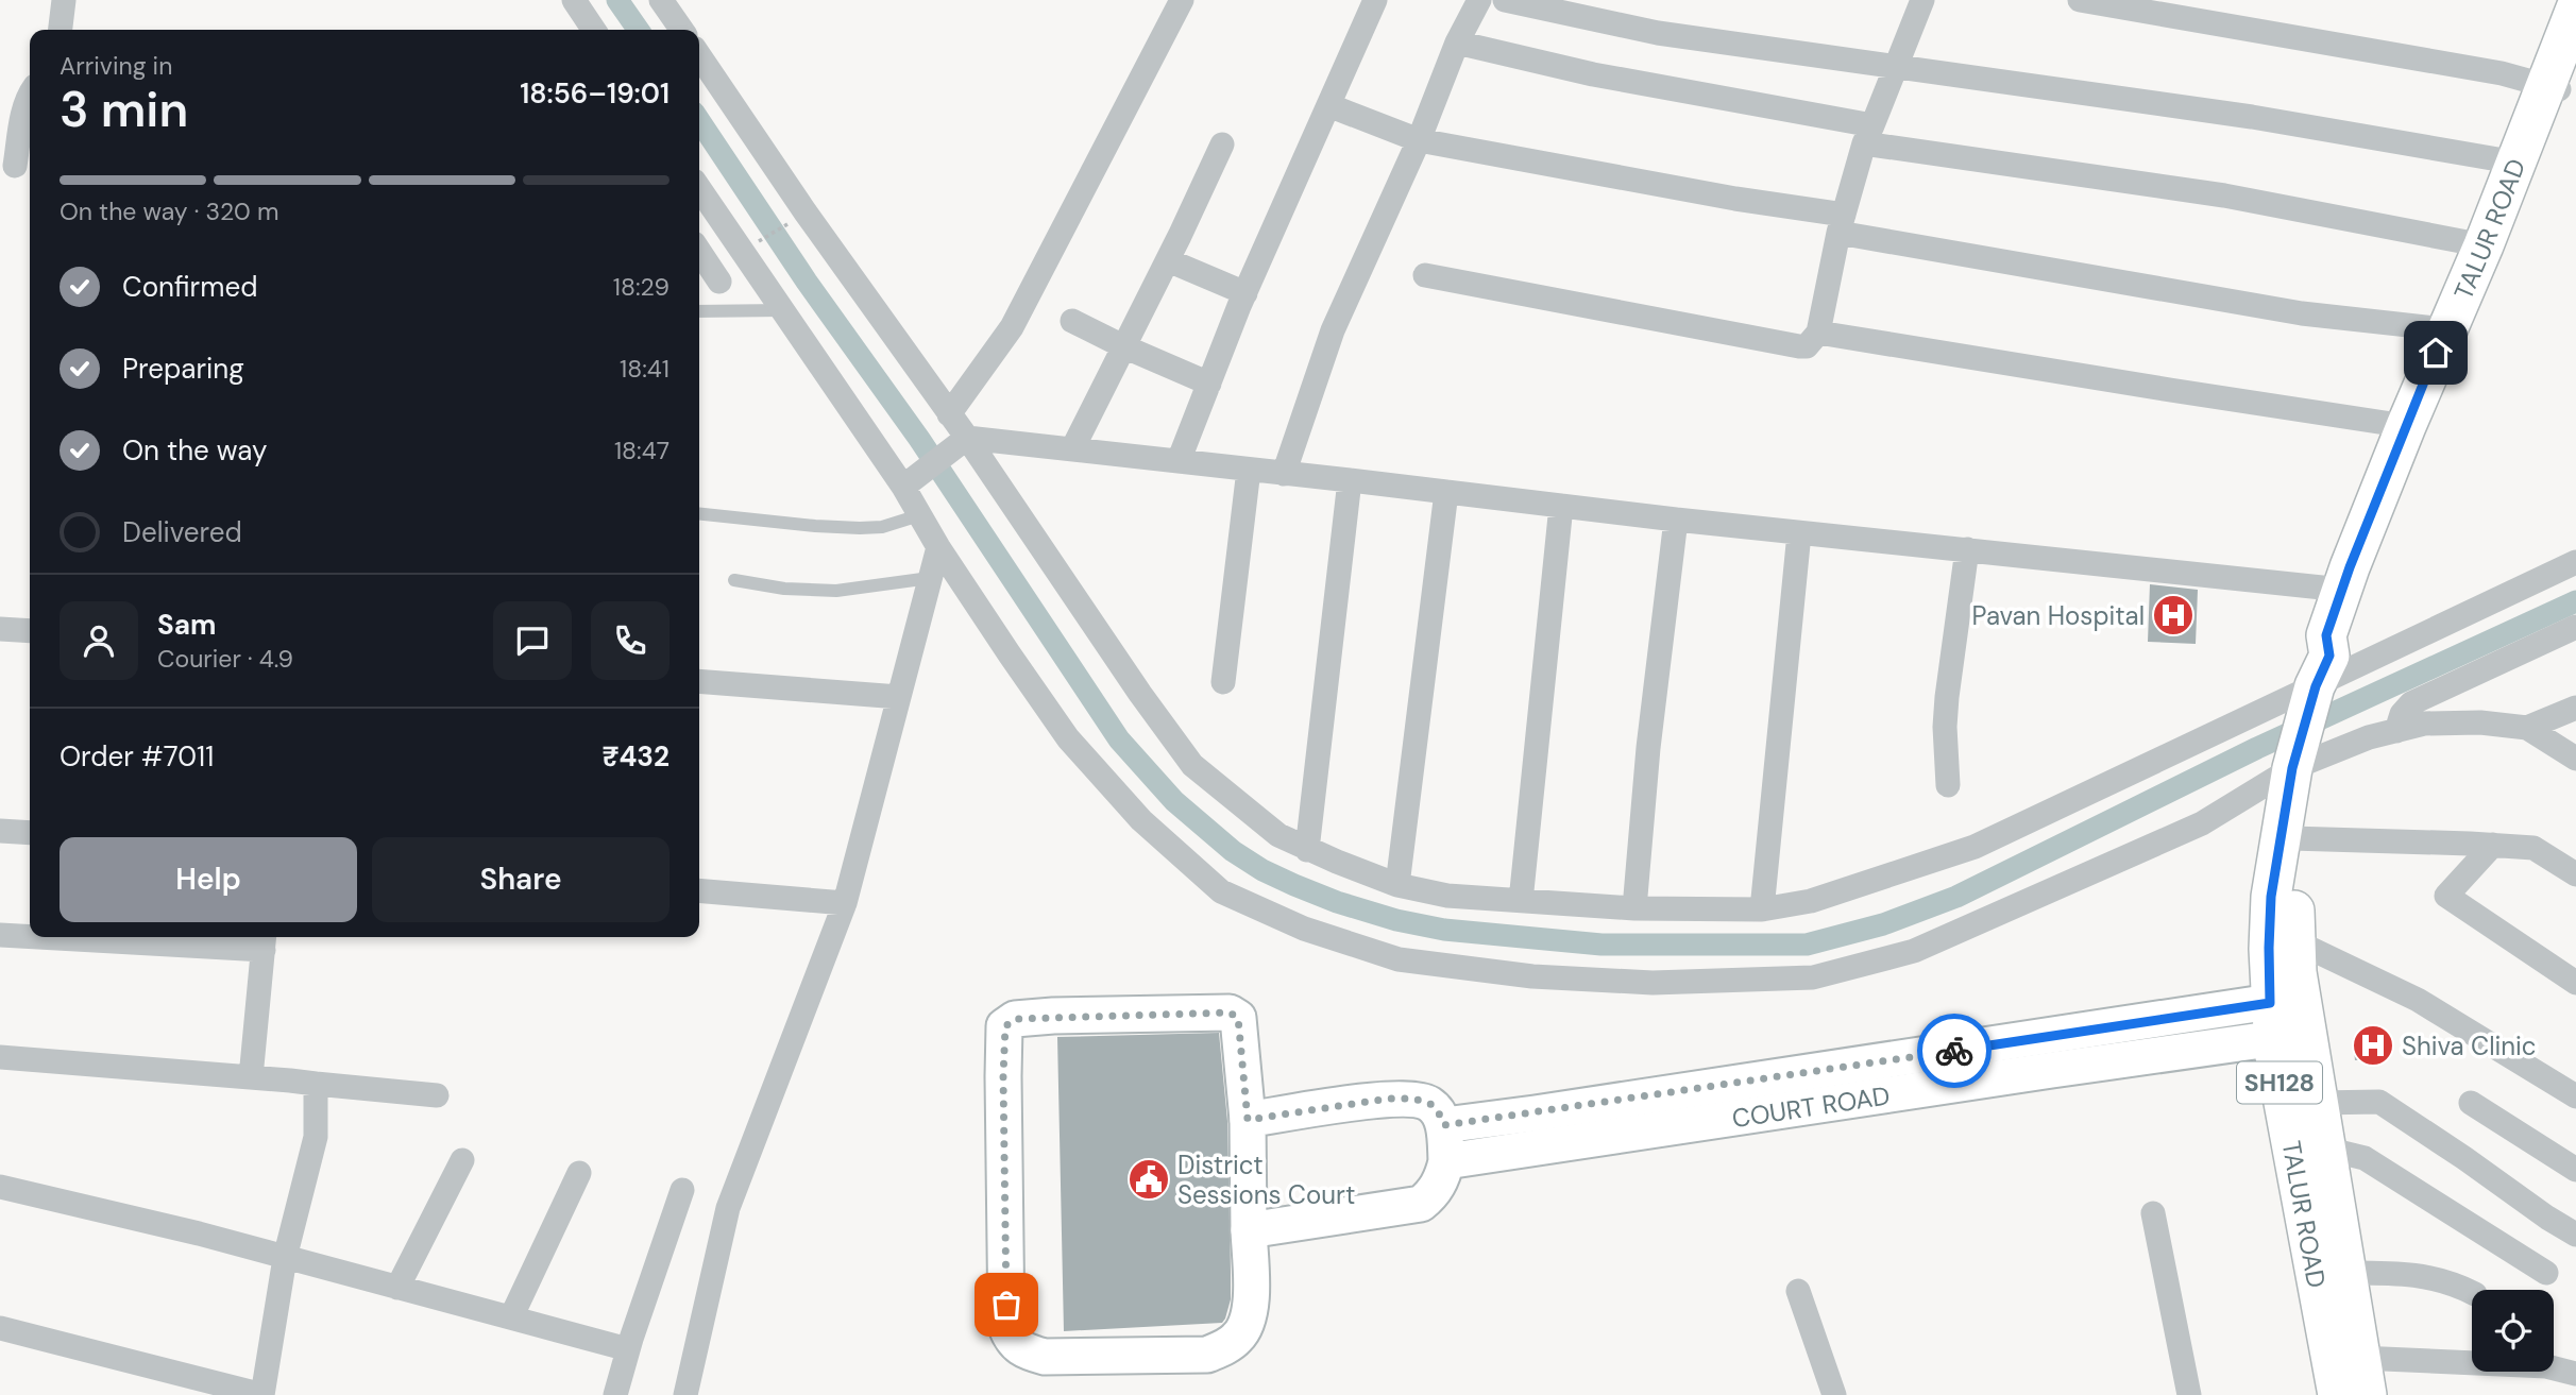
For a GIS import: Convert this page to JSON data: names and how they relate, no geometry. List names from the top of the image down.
{
  "streets": {
    "main road": ["TALUR ROAD", "SH128"],
    "street": ["COURT ROAD"]
  },
  "crossings": [
    ["TALUR ROAD", "COURT ROAD"]
  ],
  "places": {
    "hospital": ["Pavan Hospital", "Shiva Clinic"],
    "public building": ["District Sessions Court"]
  },
  "page": {
    "heading": ["3 min", "Arriving in", "18:56–19:01"],
    "panel": [
      "Sam",
      "Courier · 4.9",
      "Order #7011",
      "₹432"
    ],
    "bar": "On the way · 320 m",
    "list": [
      ["Confirmed", "18:29"],
      ["Preparing", "18:41"],
      ["On the way", "18:47"],
      "Delivered"
    ],
    "buttons": ["Help", "Share"]
  }
}
